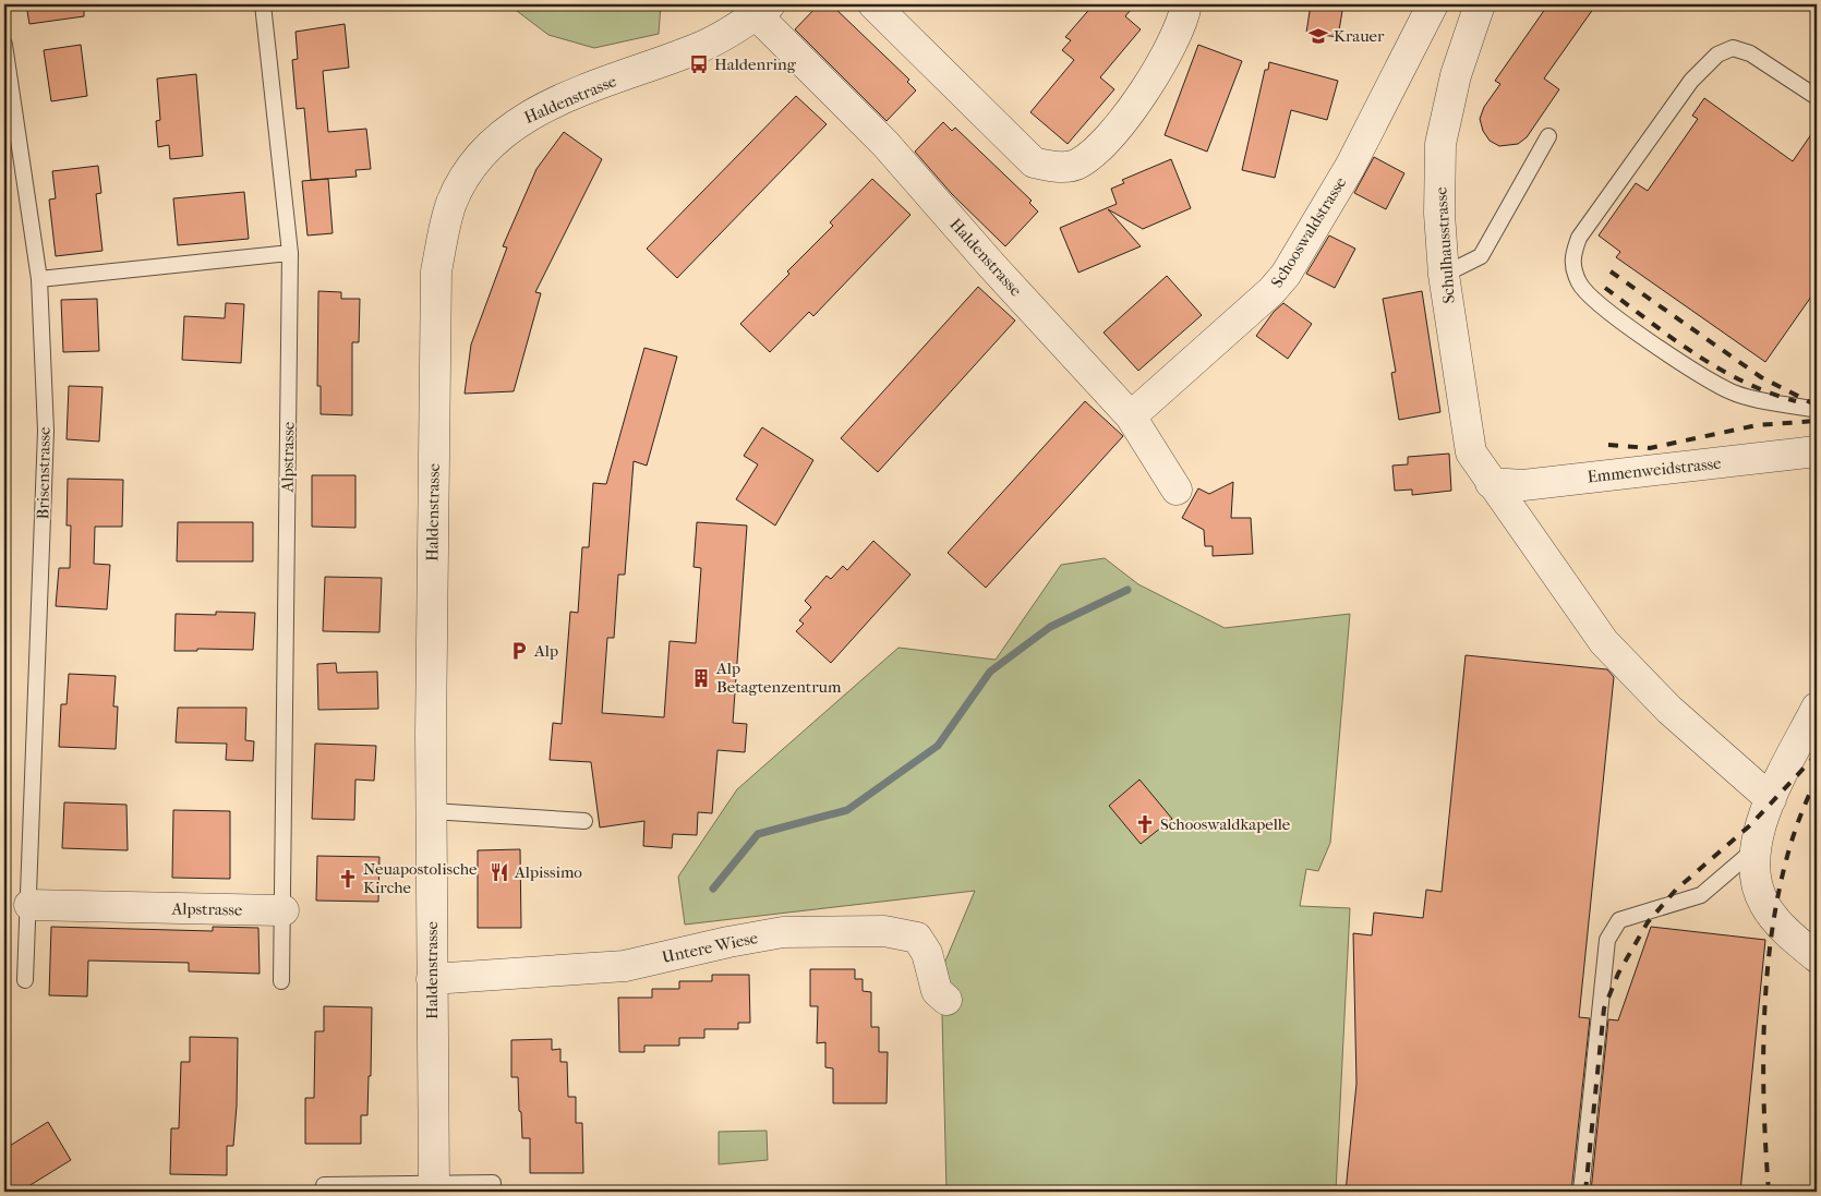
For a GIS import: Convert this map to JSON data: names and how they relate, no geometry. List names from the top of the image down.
{
  "streets": {
    "street": [
      "Haldenstrasse",
      "Schooswaldstrasse",
      "Schulhausstrasse",
      "Alpstrasse",
      "Emmenweidstrasse",
      "Untere Wiese"
    ],
    "lane": ["Brisenstrasse"]
  },
  "crossings": [
    ["Haldenstrasse", "Schooswaldstrasse"],
    ["Haldenstrasse", "Untere Wiese"],
    ["Schulhausstrasse", "Emmenweidstrasse"],
    ["Alpstrasse", "Brisenstrasse"]
  ],
  "places": {
    "school or university": ["Krauer"],
    "bus stop": ["Haldenring"],
    "parking": ["Alp"],
    "building": ["Alp Betagtenzentrum"],
    "church": ["Schooswaldkapelle", "Neuapostolische Kirche"],
    "restaurant": ["Alpissimo"]
  }
}
